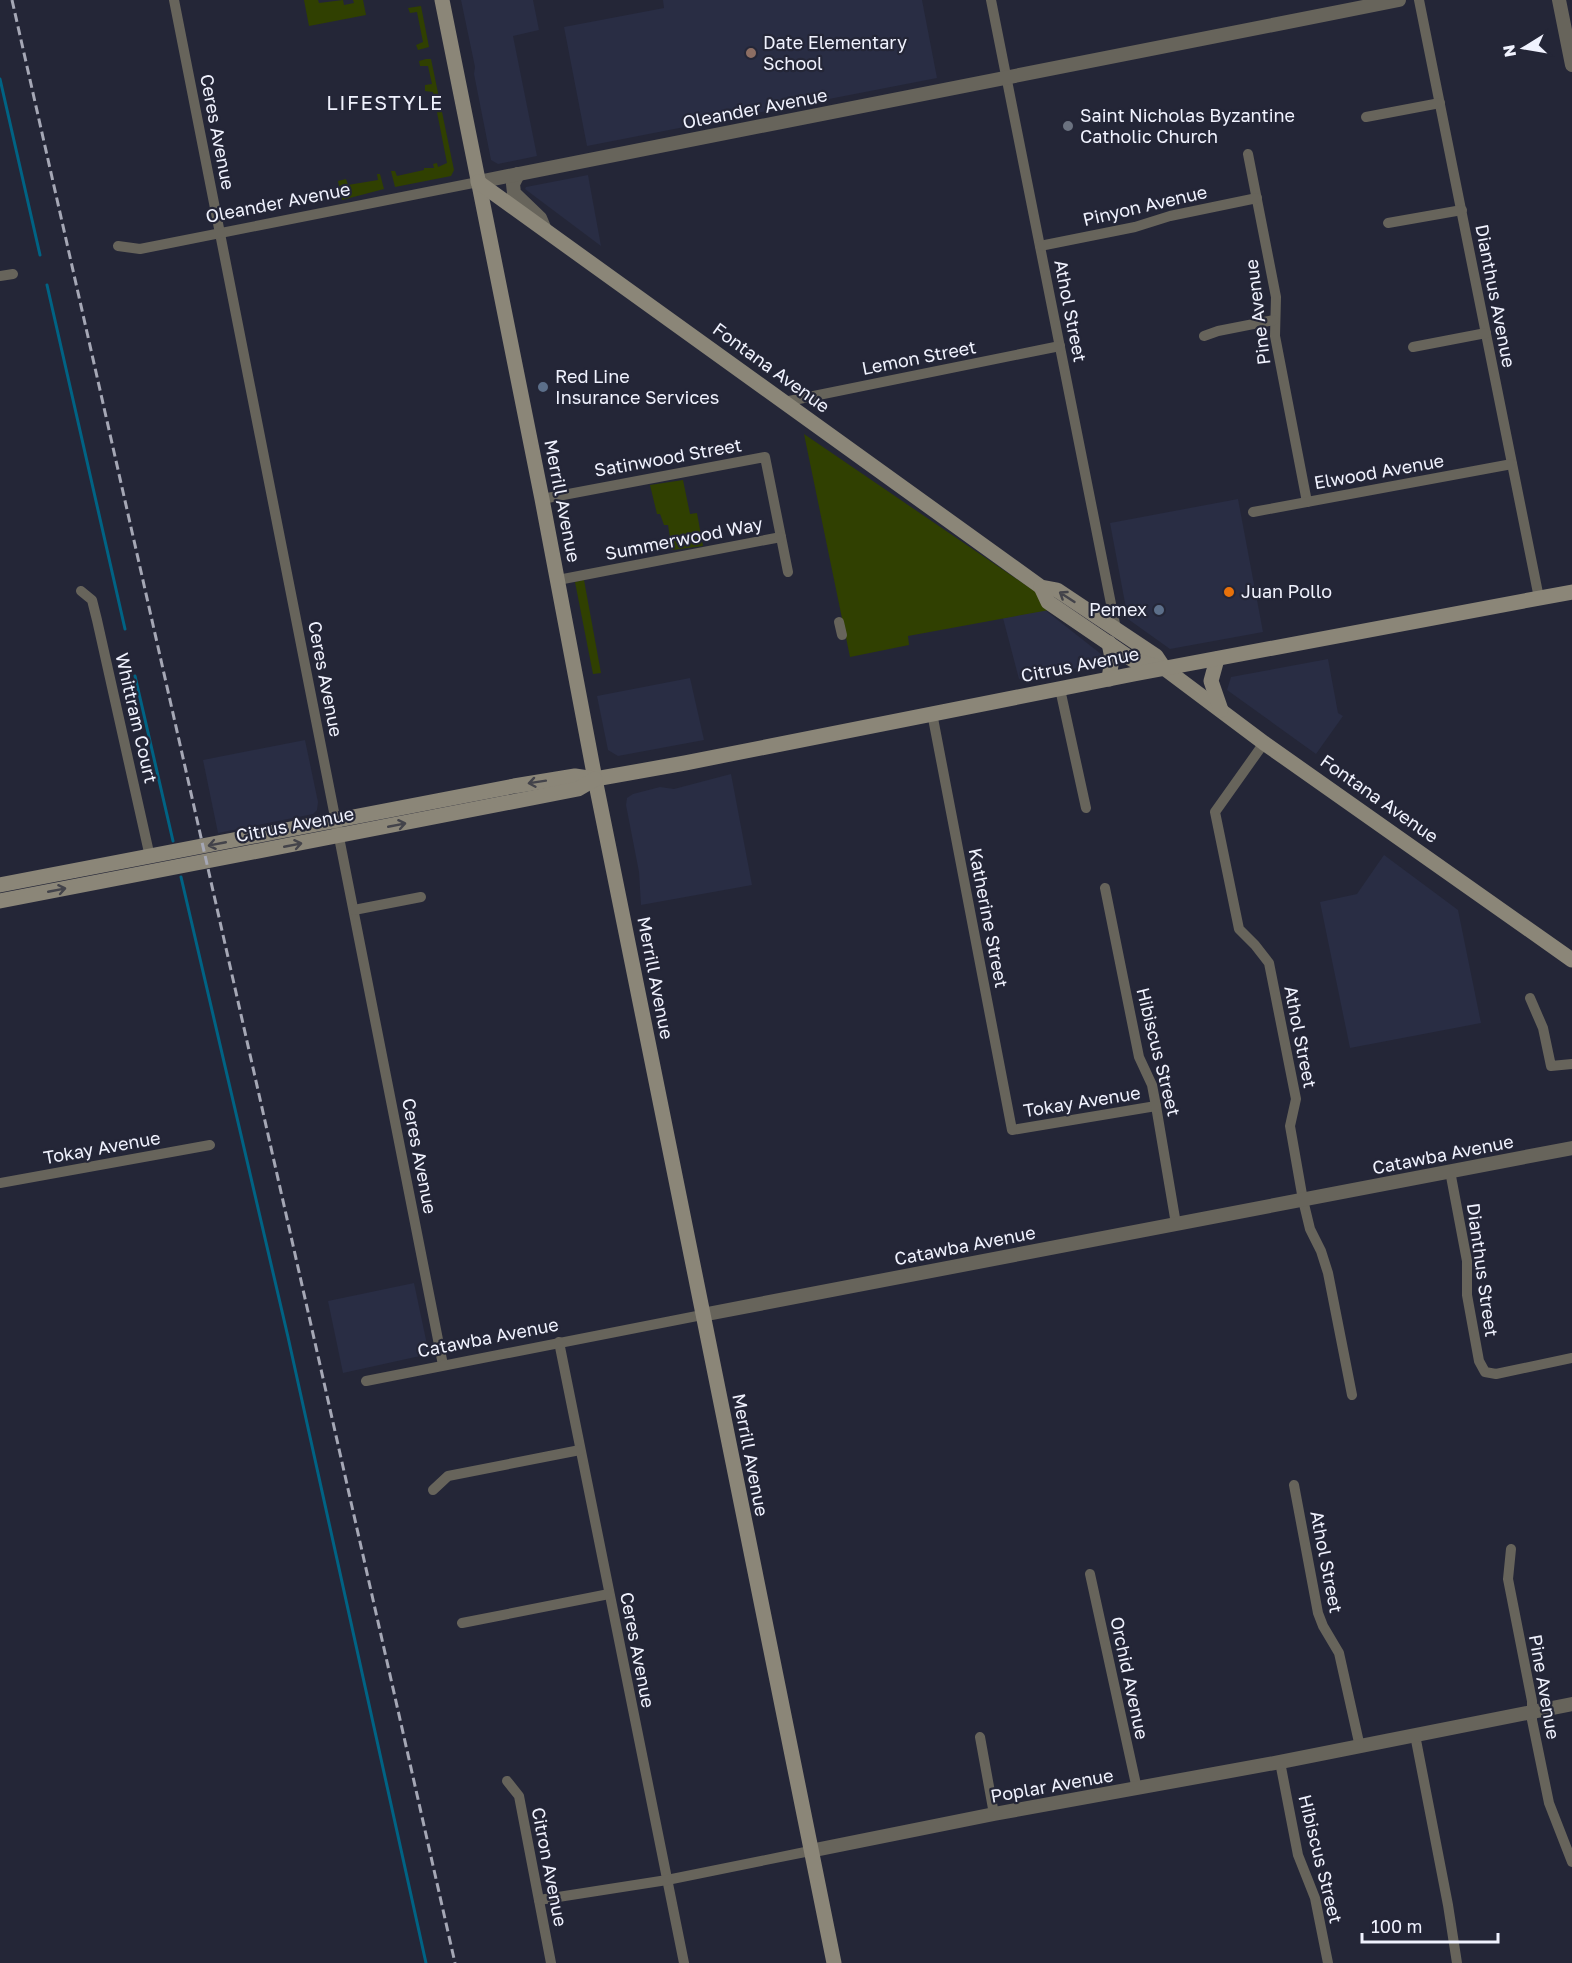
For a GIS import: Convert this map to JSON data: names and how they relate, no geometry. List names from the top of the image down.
{
  "streets": {
    "main road": ["Fontana Avenue", "Merrill Avenue", "Citrus Avenue"],
    "street": [
      "Oleander Avenue",
      "Ceres Avenue",
      "Pinyon Avenue",
      "Dianthus Avenue",
      "Athol Street",
      "Pine Avenue",
      "Lemon Street",
      "Satinwood Street",
      "Elwood Avenue",
      "Summerwood Way",
      "Whittram Court",
      "Katherine Street",
      "Hibiscus Street",
      "Tokay Avenue",
      "Catawba Avenue",
      "Dianthus Street",
      "Orchid Avenue",
      "Poplar Avenue",
      "Citron Avenue"
    ]
  },
  "crossings": [
    ["Oleander Avenue", "Ceres Avenue"],
    ["Oleander Avenue", "Athol Street"],
    ["Oleander Avenue", "Fontana Avenue"],
    ["Oleander Avenue", "Merrill Avenue"],
    ["Ceres Avenue", "Citrus Avenue"],
    ["Ceres Avenue", "Catawba Avenue"],
    ["Ceres Avenue", "Poplar Avenue"],
    ["Pinyon Avenue", "Athol Street"],
    ["Pinyon Avenue", "Pine Avenue"],
    ["Dianthus Avenue", "Elwood Avenue"],
    ["Dianthus Avenue", "Citrus Avenue"],
    ["Athol Street", "Lemon Street"],
    ["Athol Street", "Fontana Avenue"],
    ["Athol Street", "Catawba Avenue"],
    ["Athol Street", "Poplar Avenue"],
    ["Pine Avenue", "Elwood Avenue"],
    ["Pine Avenue", "Poplar Avenue"],
    ["Lemon Street", "Fontana Avenue"],
    ["Fontana Avenue", "Merrill Avenue"],
    ["Fontana Avenue", "Citrus Avenue"],
    ["Satinwood Street", "Merrill Avenue"],
    ["Satinwood Street", "Summerwood Way"],
    ["Merrill Avenue", "Summerwood Way"],
    ["Merrill Avenue", "Citrus Avenue"],
    ["Merrill Avenue", "Catawba Avenue"],
    ["Merrill Avenue", "Poplar Avenue"],
    ["Citrus Avenue", "Whittram Court"],
    ["Citrus Avenue", "Katherine Street"],
    ["Katherine Street", "Tokay Avenue"],
    ["Hibiscus Street", "Tokay Avenue"],
    ["Hibiscus Street", "Catawba Avenue"],
    ["Hibiscus Street", "Poplar Avenue"],
    ["Catawba Avenue", "Dianthus Street"],
    ["Orchid Avenue", "Poplar Avenue"],
    ["Poplar Avenue", "Citron Avenue"]
  ],
  "districts": ["LIFESTYLE"],
  "places": [
    "Date Elementary School",
    "Saint Nicholas Byzantine Catholic Church",
    "Red Line Insurance Services",
    "Juan Pollo",
    "Pemex"
  ],
  "scale_bar": "100 m",
  "north": "left"
}
